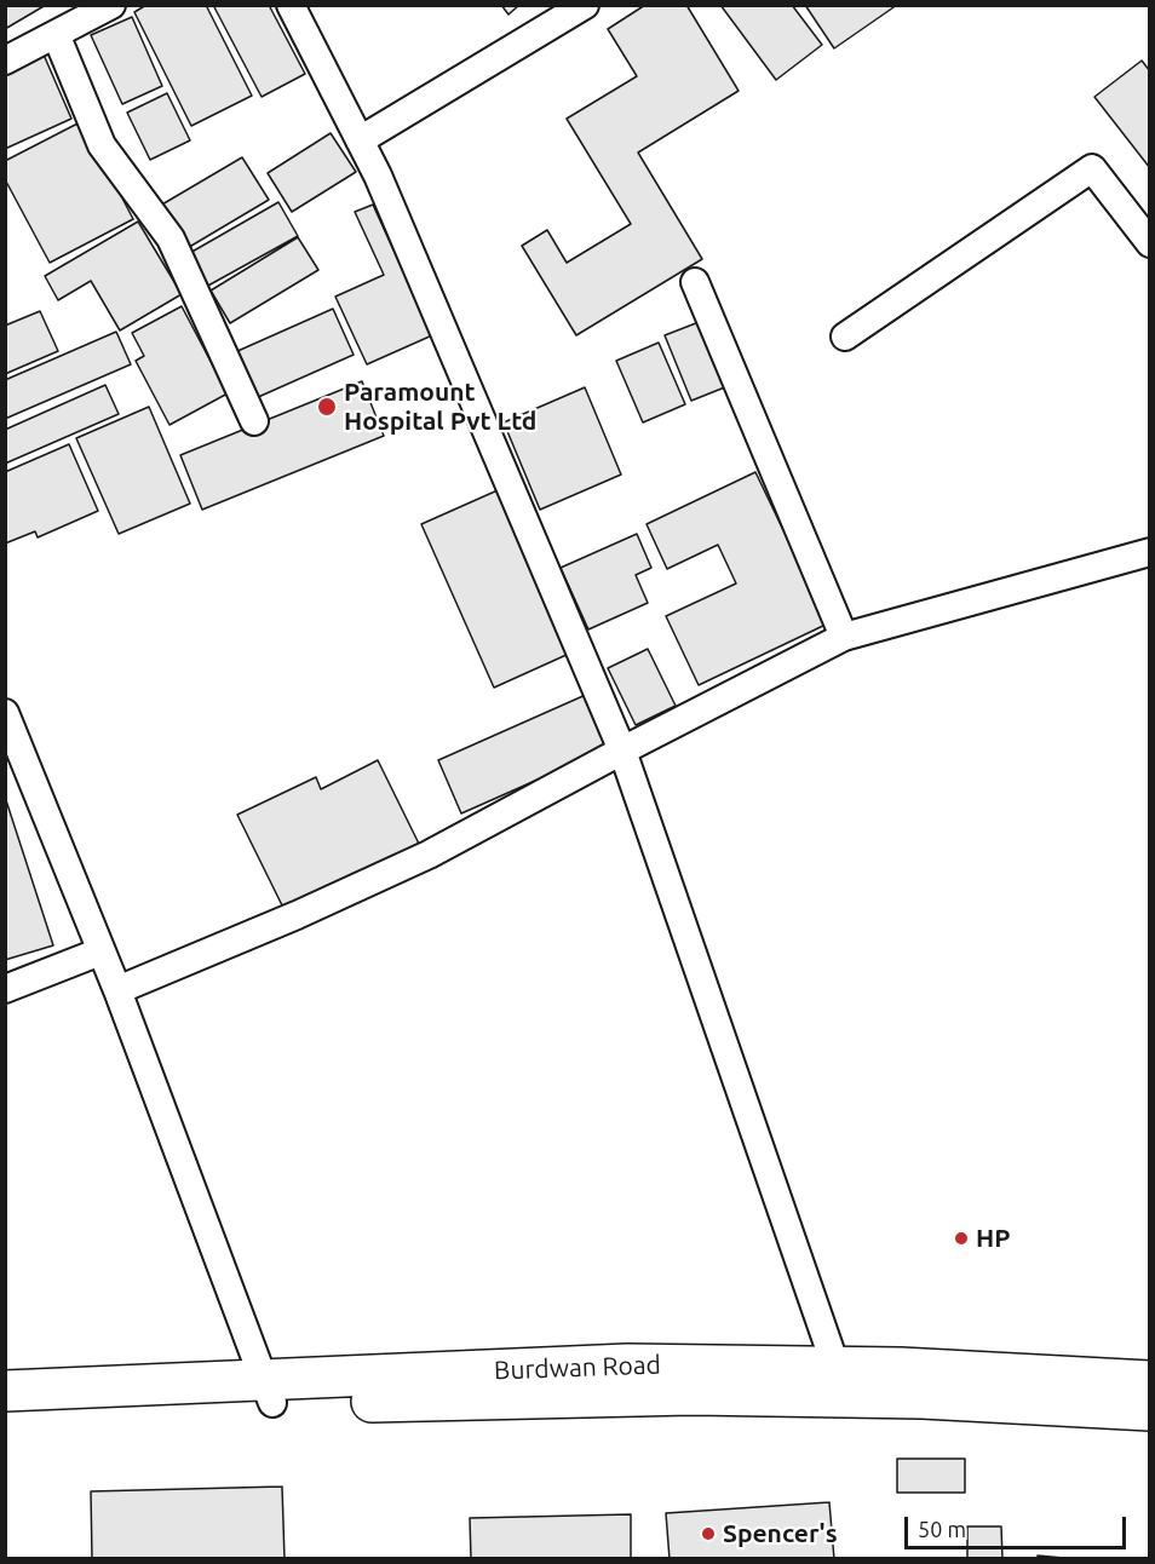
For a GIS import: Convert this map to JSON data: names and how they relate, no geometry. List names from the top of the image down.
{
  "streets": {
    "main road": ["Burdwan Road"]
  },
  "places": ["Paramount Hospital Pvt Ltd", "HP", "Spencer's"],
  "scale_bar": "50 m"
}
